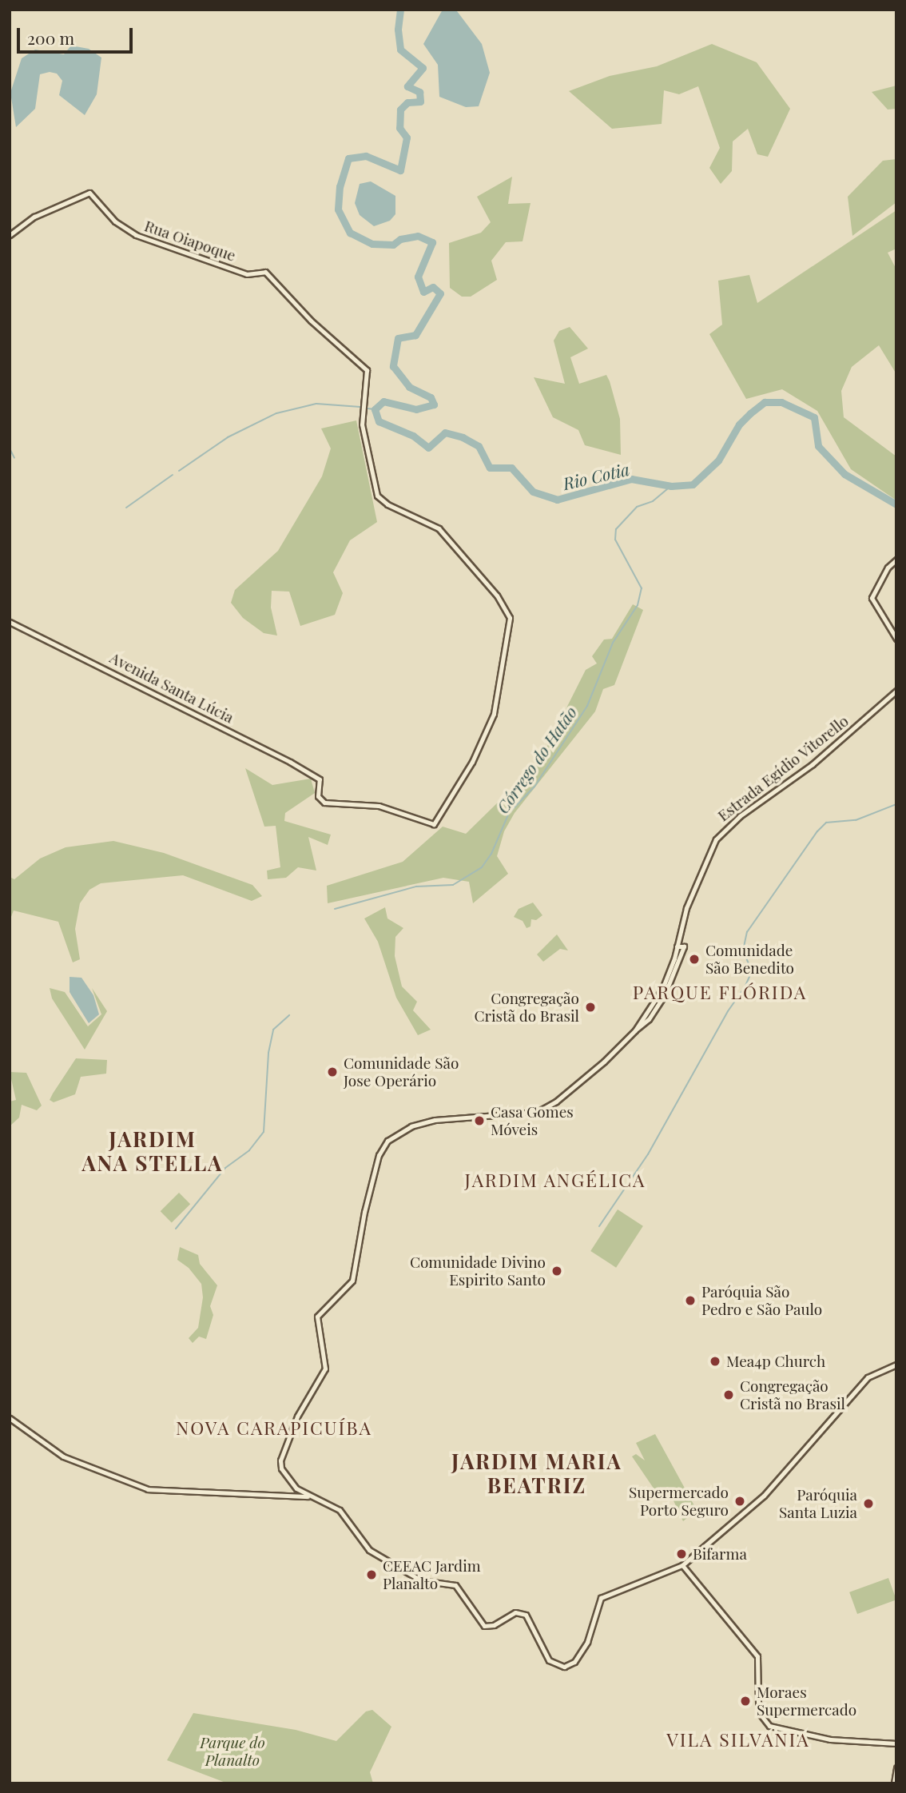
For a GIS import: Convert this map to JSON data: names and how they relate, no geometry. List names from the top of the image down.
{
  "streets": {
    "street": ["Rua Oiapoque", "Avenida Santa Lúcia", "Estrada Egídio Vitorello"]
  },
  "crossings": [
    ["Rua Oiapoque", "Avenida Santa Lúcia"]
  ],
  "districts": [
    "PARQUE FLÓRIDA",
    "JARDIM ANA STELLA",
    "JARDIM ANGÉLICA",
    "NOVA CARAPICUÍBA",
    "JARDIM MARIA BEATRIZ",
    "VILA SILVANIA"
  ],
  "water": ["Rio Cotia", "Córrego do Hatão"],
  "parks": ["Parque do Planalto"],
  "places": [
    "Comunidade São Benedito",
    "Congregação Cristã do Brasil",
    "Comunidade São Jose Operário",
    "Casa Gomes Móveis",
    "Comunidade Divino Espirito Santo",
    "Paróquia São Pedro e São Paulo",
    "Mea4p Church",
    "Congregação Cristã no Brasil",
    "Supermercado Porto Seguro",
    "Paróquia Santa Luzia",
    "Bifarma",
    "CEEAC Jardim Planalto",
    "Moraes Supermercado"
  ],
  "scale_bar": "200 m"
}
